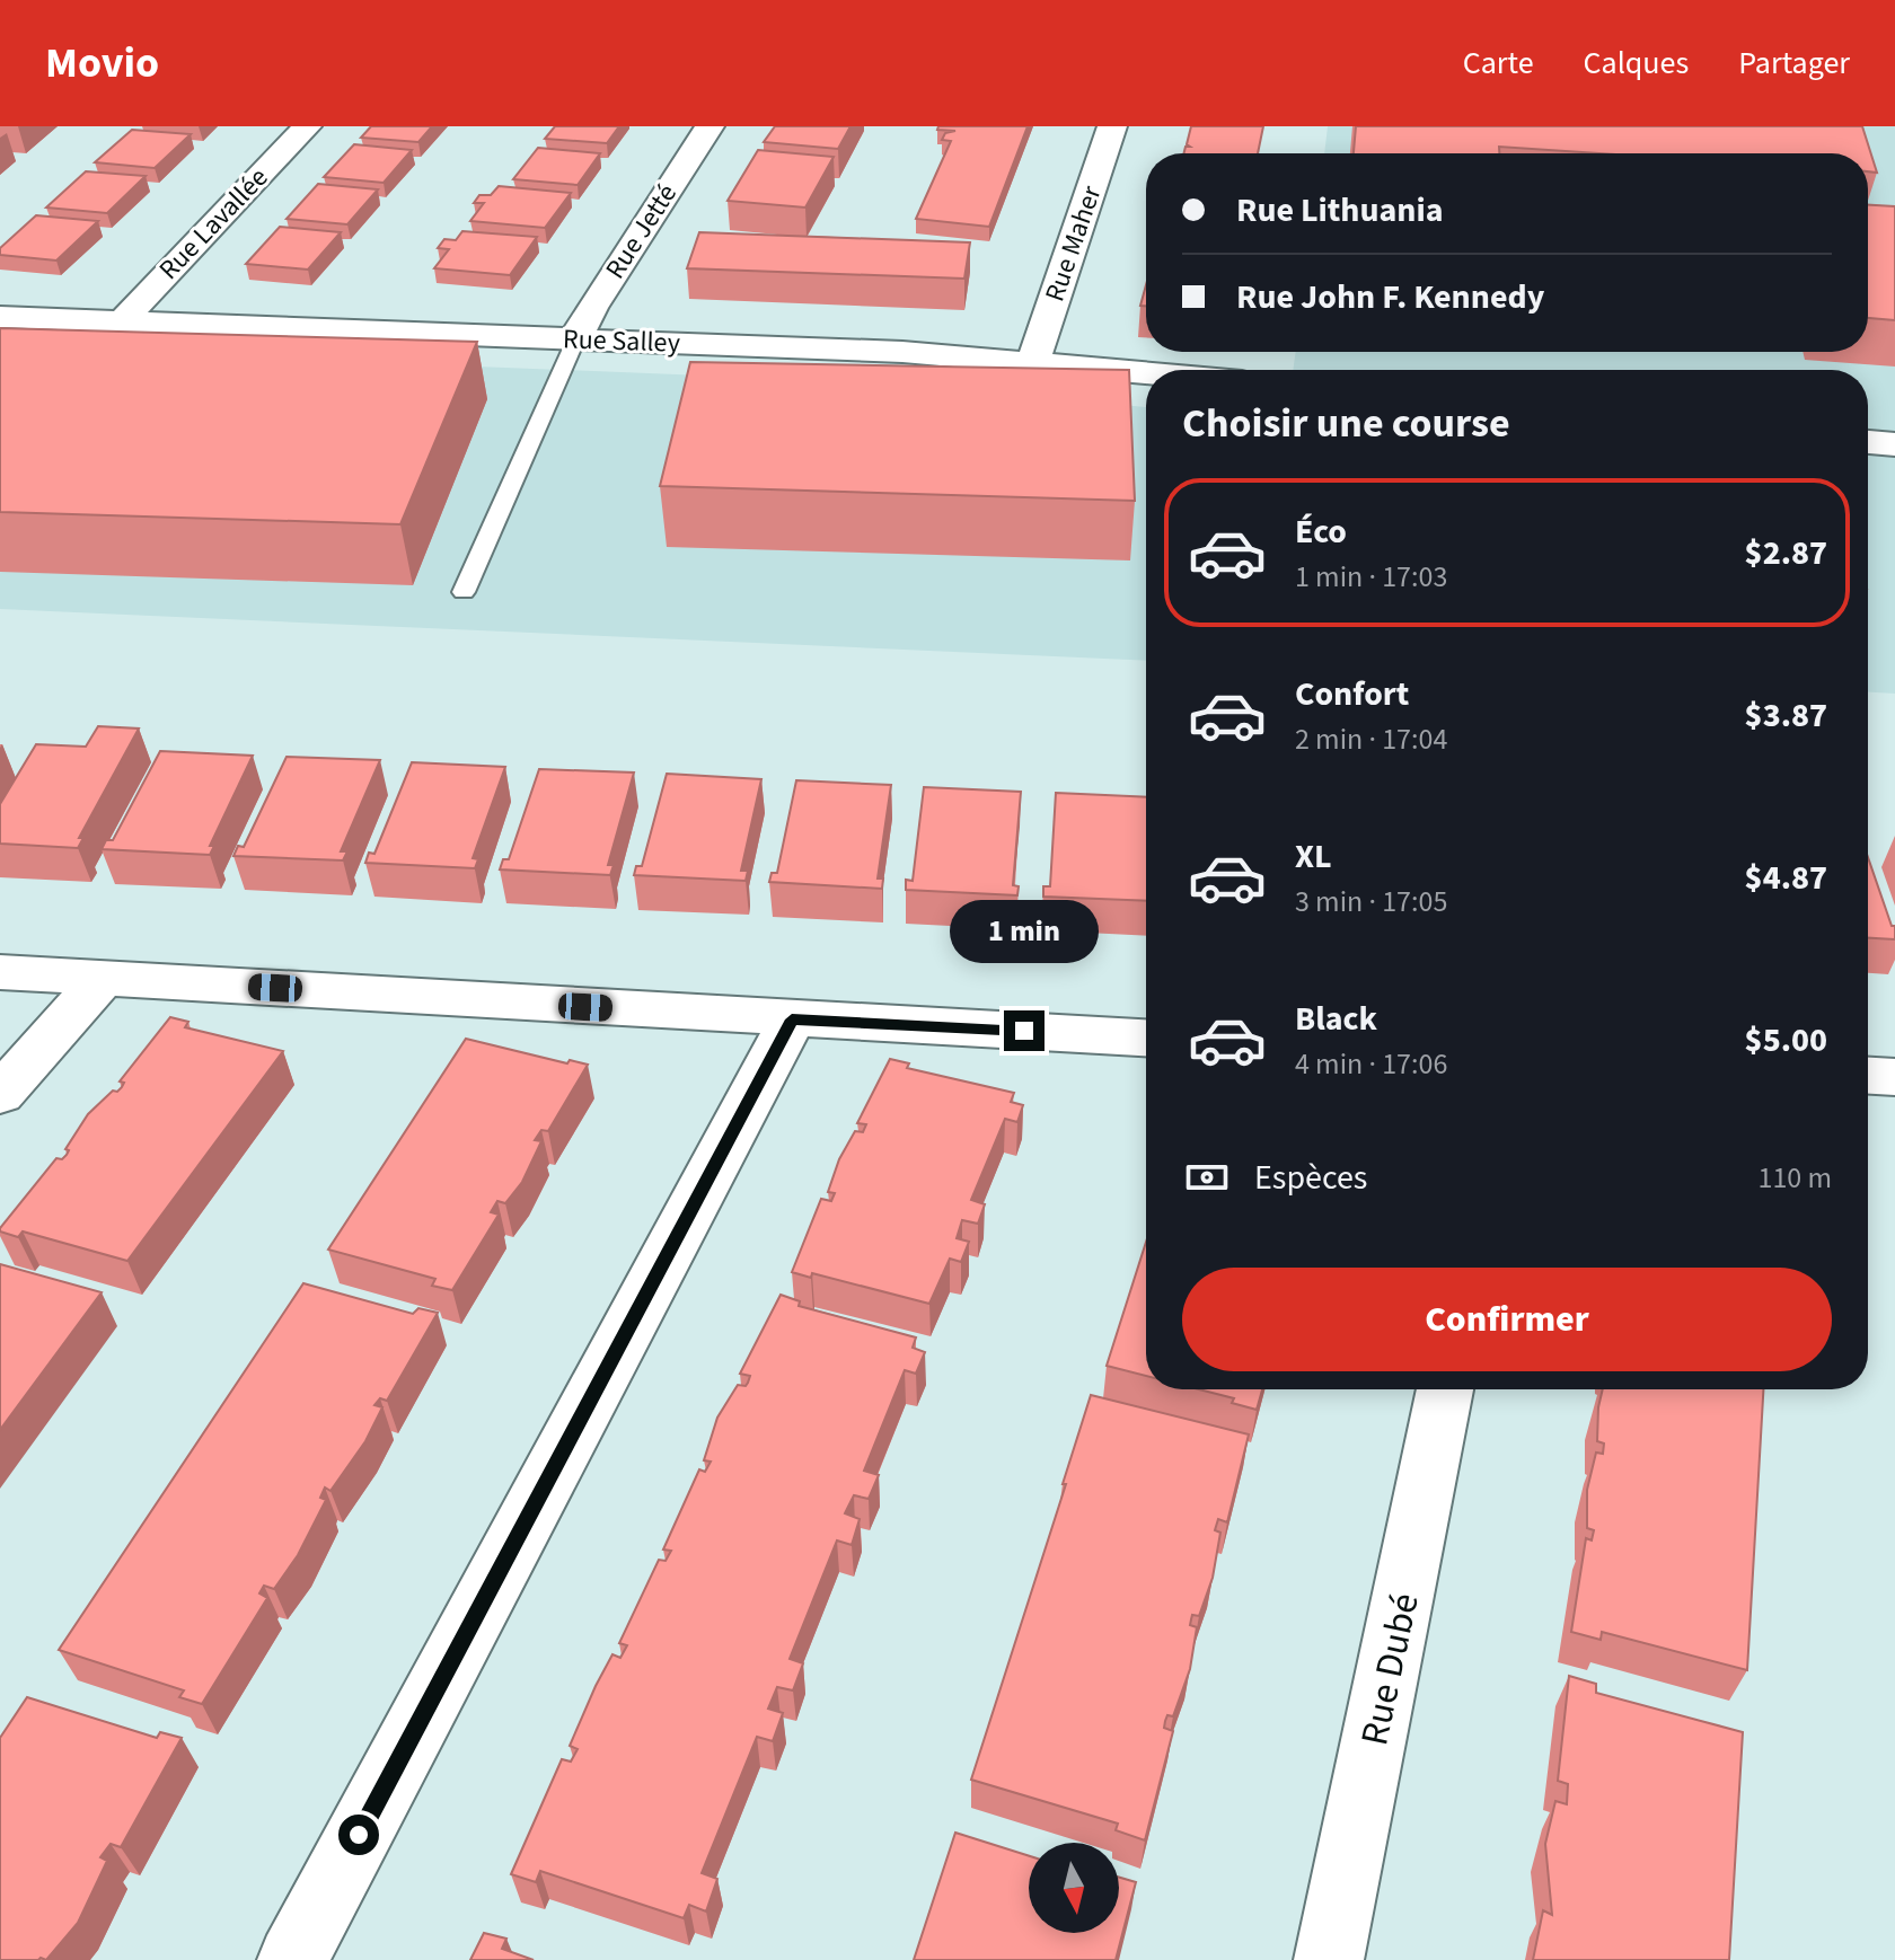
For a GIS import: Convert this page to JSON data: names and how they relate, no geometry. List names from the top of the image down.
{
  "streets": {
    "street": [
      "Rue Lavallée",
      "Rue Jetté",
      "Rue Maher",
      "Rue Salley",
      "Rue Dubé"
    ]
  },
  "crossings": [
    ["Rue Lavallée", "Rue Salley"],
    ["Rue Jetté", "Rue Salley"],
    ["Rue Maher", "Rue Salley"]
  ],
  "north": "bottom",
  "page": {
    "header": "Movio",
    "nav": ["Carte", "Calques", "Partager"],
    "banner": ["Rue Lithuania", "Rue John F. Kennedy"],
    "heading": "Choisir une course",
    "list": [
      {
        "name": "Éco",
        "note": "1 min · 17:03",
        "value": "$2.87"
      },
      {
        "name": "Confort",
        "note": "2 min · 17:04",
        "value": "$3.87"
      },
      {
        "name": "XL",
        "note": "3 min · 17:05",
        "value": "$4.87"
      },
      {
        "name": "Black",
        "note": "4 min · 17:06",
        "value": "$5.00"
      }
    ],
    "bubble": "1 min",
    "pay": ["Espèces", "110 m"],
    "buttons": "Confirmer"
  }
}
